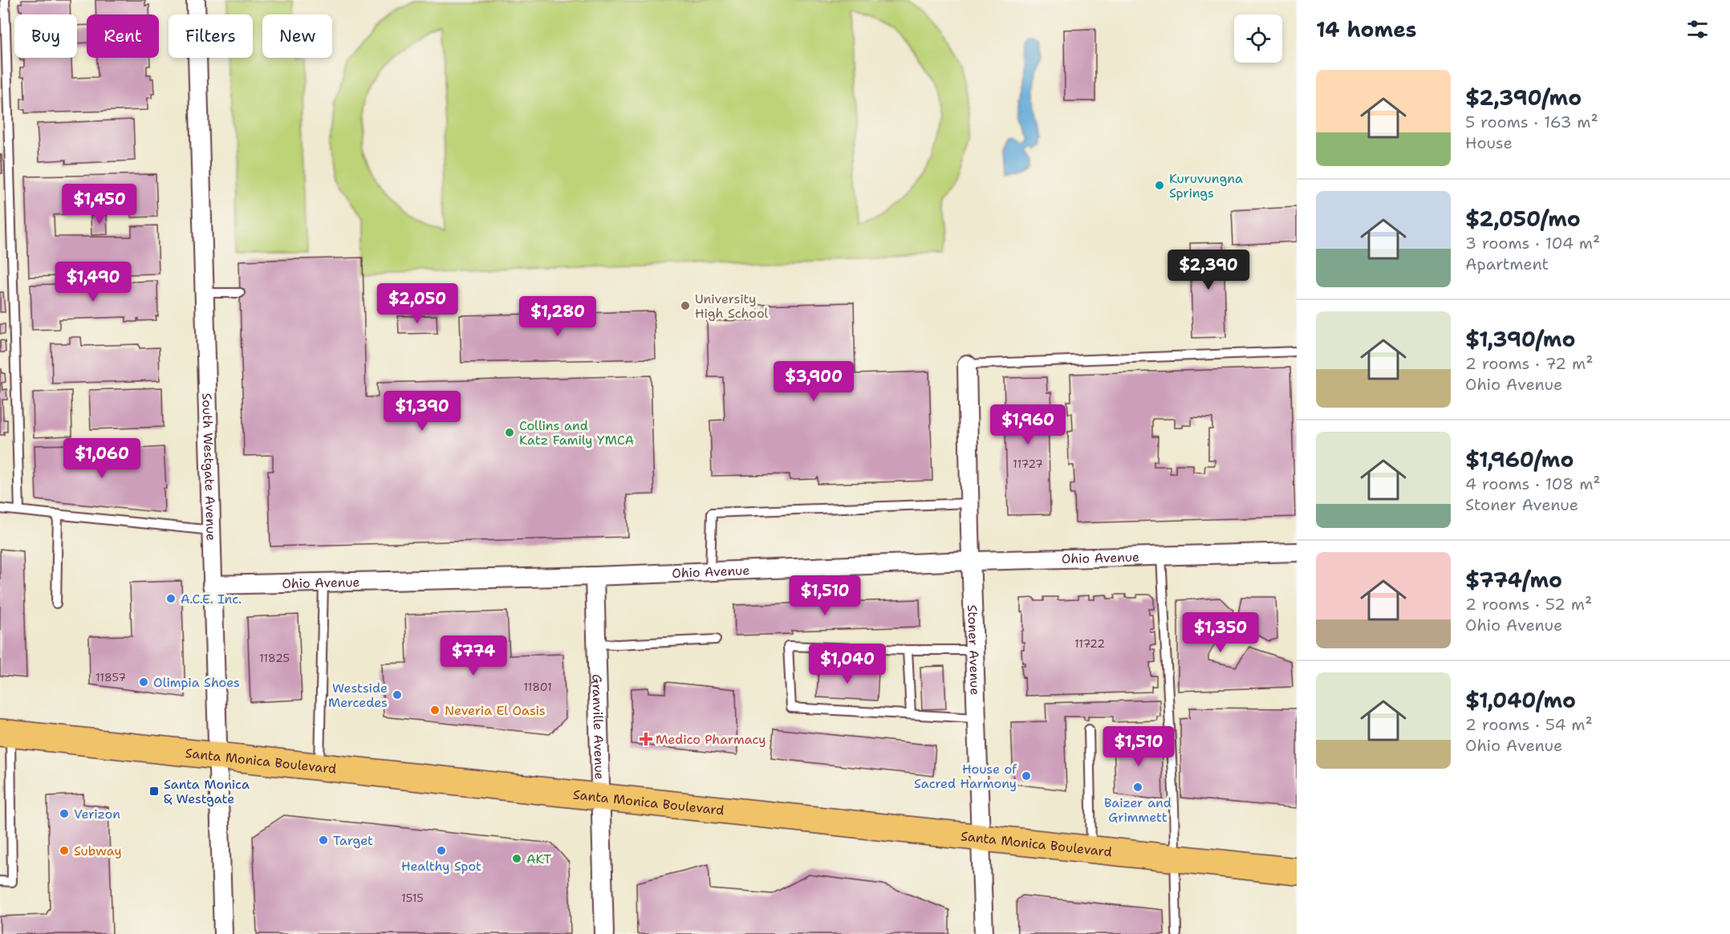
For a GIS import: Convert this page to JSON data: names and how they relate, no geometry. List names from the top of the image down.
{
  "streets": {
    "main road": ["Santa Monica Boulevard"],
    "street": [
      "South Westgate Avenue",
      "Ohio Avenue",
      "Stoner Avenue",
      "Granville Avenue"
    ]
  },
  "crossings": [
    ["South Westgate Avenue", "Ohio Avenue"],
    ["South Westgate Avenue", "Santa Monica Boulevard"],
    ["Ohio Avenue", "Stoner Avenue"],
    ["Ohio Avenue", "Granville Avenue"],
    ["Stoner Avenue", "Santa Monica Boulevard"],
    ["Granville Avenue", "Santa Monica Boulevard"]
  ],
  "places": {
    "other": [
      "Kuruvungna Springs",
      "University High School",
      "Collins and Katz Family YMCA",
      "A.C.E. Inc.",
      "Olimpia Shoes",
      "Westside Mercedes",
      "Neveria El Oasis",
      "House of Sacred Harmony",
      "Baizer and Grimmett",
      "Verizon",
      "Target",
      "Subway",
      "Healthy Spot",
      "AKT"
    ],
    "health": ["Medico Pharmacy"],
    "transit": ["Santa Monica & Westgate"]
  },
  "house_numbers": [
    "11727",
    "11722",
    "11825",
    "11857",
    "11801",
    "1515"
  ],
  "page": {
    "heading": "14 homes",
    "chip": [
      "Buy",
      "Rent",
      "Filters",
      "New"
    ],
    "list": [
      {
        "name": "$2,390/mo",
        "note": "5 rooms · 163 m² · House"
      },
      {
        "name": "$2,050/mo",
        "note": "3 rooms · 104 m² · Apartment"
      },
      {
        "name": "$1,390/mo",
        "note": "2 rooms · 72 m² · Ohio Avenue"
      },
      {
        "name": "$1,960/mo",
        "note": "4 rooms · 108 m² · Stoner Avenue"
      },
      {
        "name": "$774/mo",
        "note": "2 rooms · 52 m² · Ohio Avenue"
      },
      {
        "name": "$1,040/mo",
        "note": "2 rooms · 54 m² · Ohio Avenue"
      }
    ],
    "price": [
      "$1,450",
      "$2,390",
      "$1,490",
      "$2,050",
      "$1,280",
      "$3,900",
      "$1,390",
      "$1,960",
      "$1,060",
      "$1,510",
      "$1,350",
      "$774",
      "$1,040",
      "$1,510"
    ]
  }
}
